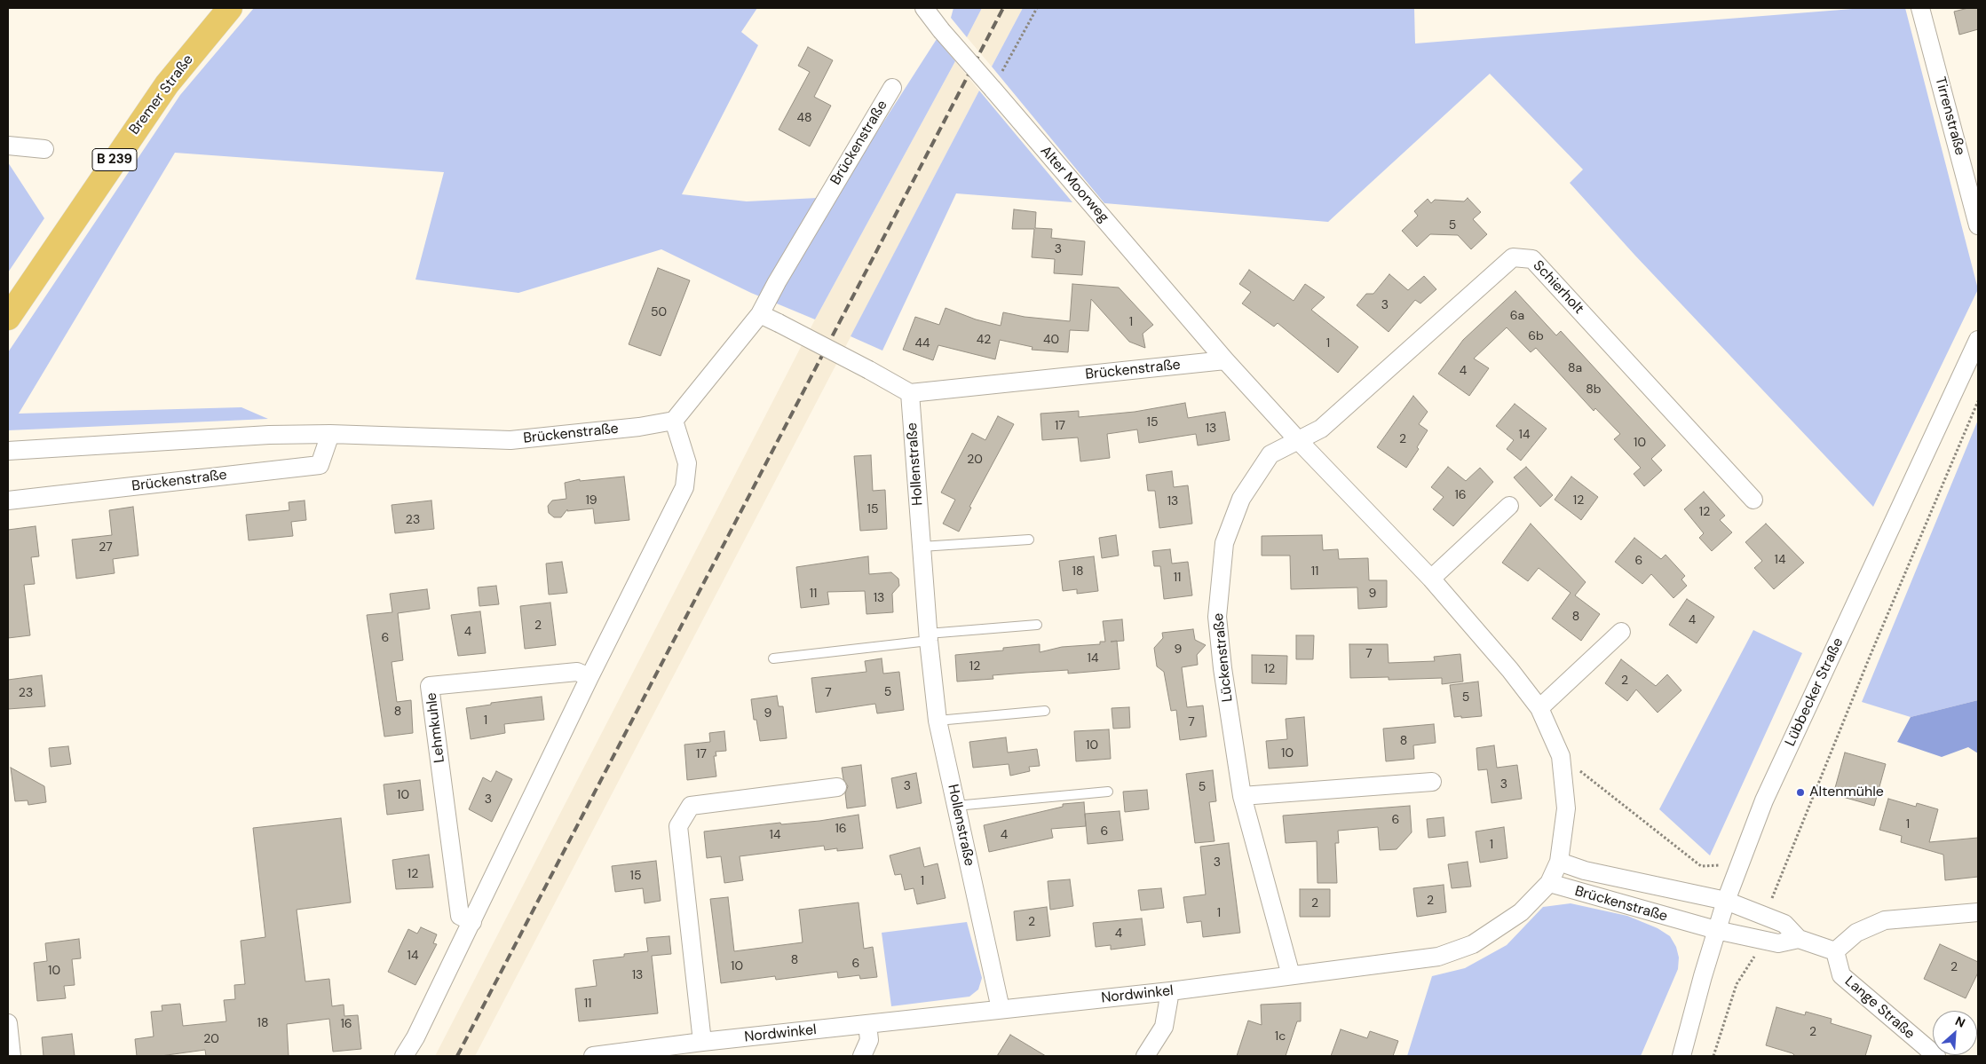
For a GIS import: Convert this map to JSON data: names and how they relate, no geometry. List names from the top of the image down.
{
  "streets": {
    "main road": ["Bremer Straße", "B 239"],
    "street": [
      "Tirrenstraße",
      "Brückenstraße",
      "Alter Moorweg",
      "Schierholt",
      "Hollenstraße",
      "Lückenstraße",
      "Lübbecker Straße",
      "Lehmkuhle",
      "Nordwinkel",
      "Lange Straße"
    ]
  },
  "crossings": [
    ["Brückenstraße", "Alter Moorweg"],
    ["Brückenstraße", "Hollenstraße"],
    ["Brückenstraße", "Lübbecker Straße"],
    ["Brückenstraße", "Nordwinkel"],
    ["Schierholt", "Lückenstraße"],
    ["Hollenstraße", "Nordwinkel"],
    ["Lückenstraße", "Nordwinkel"]
  ],
  "places": ["Altenmühle"],
  "house_numbers": [
    "48",
    "5",
    "3",
    "3",
    "50",
    "6a",
    "1",
    "6b",
    "42",
    "40",
    "44",
    "1",
    "8a",
    "4",
    "8b",
    "15",
    "17",
    "13",
    "14",
    "2",
    "10",
    "20",
    "16",
    "19",
    "12",
    "13",
    "15",
    "12",
    "23",
    "27",
    "14",
    "6",
    "18",
    "11",
    "11",
    "11",
    "9",
    "13",
    "8",
    "4",
    "2",
    "4",
    "6",
    "9",
    "7",
    "14",
    "12",
    "12",
    "2",
    "5",
    "23",
    "7",
    "5",
    "8",
    "9",
    "1",
    "7",
    "8",
    "10",
    "10",
    "17",
    "3",
    "3",
    "5",
    "10",
    "3",
    "6",
    "1",
    "16",
    "6",
    "14",
    "4",
    "1",
    "3",
    "12",
    "15",
    "1",
    "2",
    "2",
    "1",
    "2",
    "4",
    "14",
    "8",
    "6",
    "10",
    "2",
    "10",
    "13",
    "11",
    "18",
    "16",
    "2",
    "1c",
    "20"
  ],
  "north": "top right"
}
